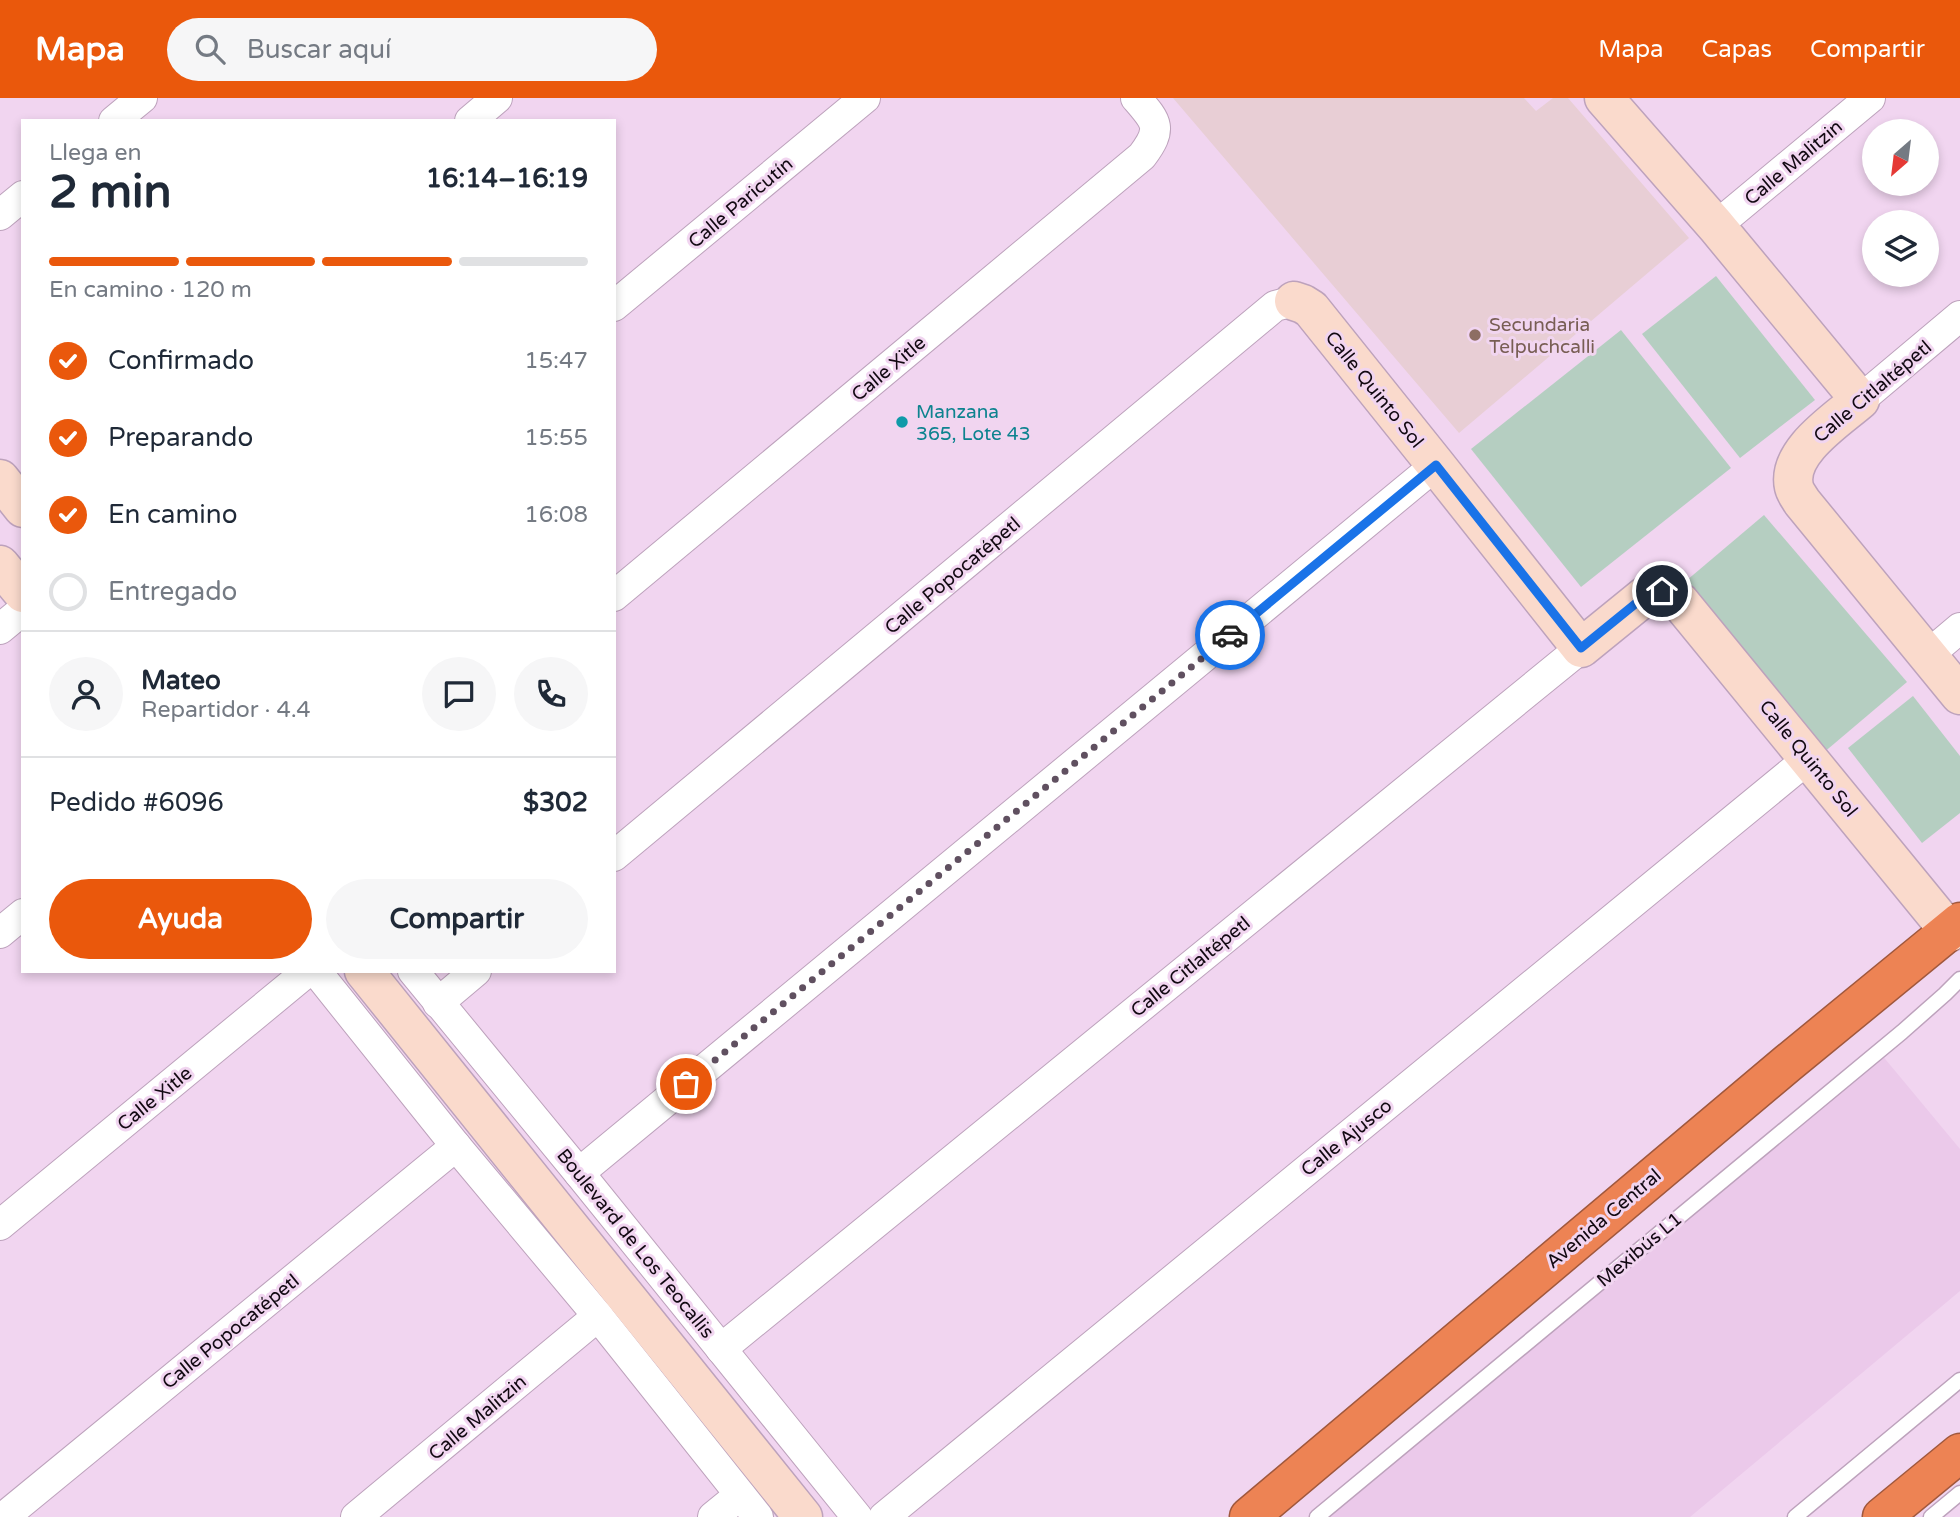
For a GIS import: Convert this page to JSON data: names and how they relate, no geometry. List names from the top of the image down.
{
  "streets": {
    "highway": ["Avenida Central"],
    "street": [
      "Calle Malitzin",
      "Calle Paricutín",
      "Calle Xitle",
      "Calle Quinto Sol",
      "Calle Citlaltépetl",
      "Calle Popocatépetl",
      "Calle Ajusco",
      "Boulevard de Los Teocallis"
    ],
    "lane": ["Mexibús L1"]
  },
  "crossings": [
    ["Calle Quinto Sol", "Calle Citlaltépetl"],
    ["Calle Quinto Sol", "Calle Popocatépetl"],
    ["Calle Quinto Sol", "Calle Ajusco"],
    ["Calle Quinto Sol", "Avenida Central"],
    ["Calle Citlaltépetl", "Boulevard de Los Teocallis"]
  ],
  "places": ["Secundaria Telpuchcalli", "Manzana 365, Lote 43"],
  "north": "bottom left",
  "page": {
    "header": "Mapa",
    "search": "Buscar aquí",
    "nav": ["Mapa", "Capas", "Compartir"],
    "heading": ["2 min", "Llega en", "16:14–16:19"],
    "panel": [
      "Mateo",
      "Repartidor · 4.4",
      "Pedido #6096",
      "$302"
    ],
    "bar": "En camino · 120 m",
    "list": [
      ["Confirmado", "15:47"],
      ["Preparando", "15:55"],
      ["En camino", "16:08"],
      "Entregado"
    ],
    "buttons": ["Ayuda", "Compartir"]
  }
}
